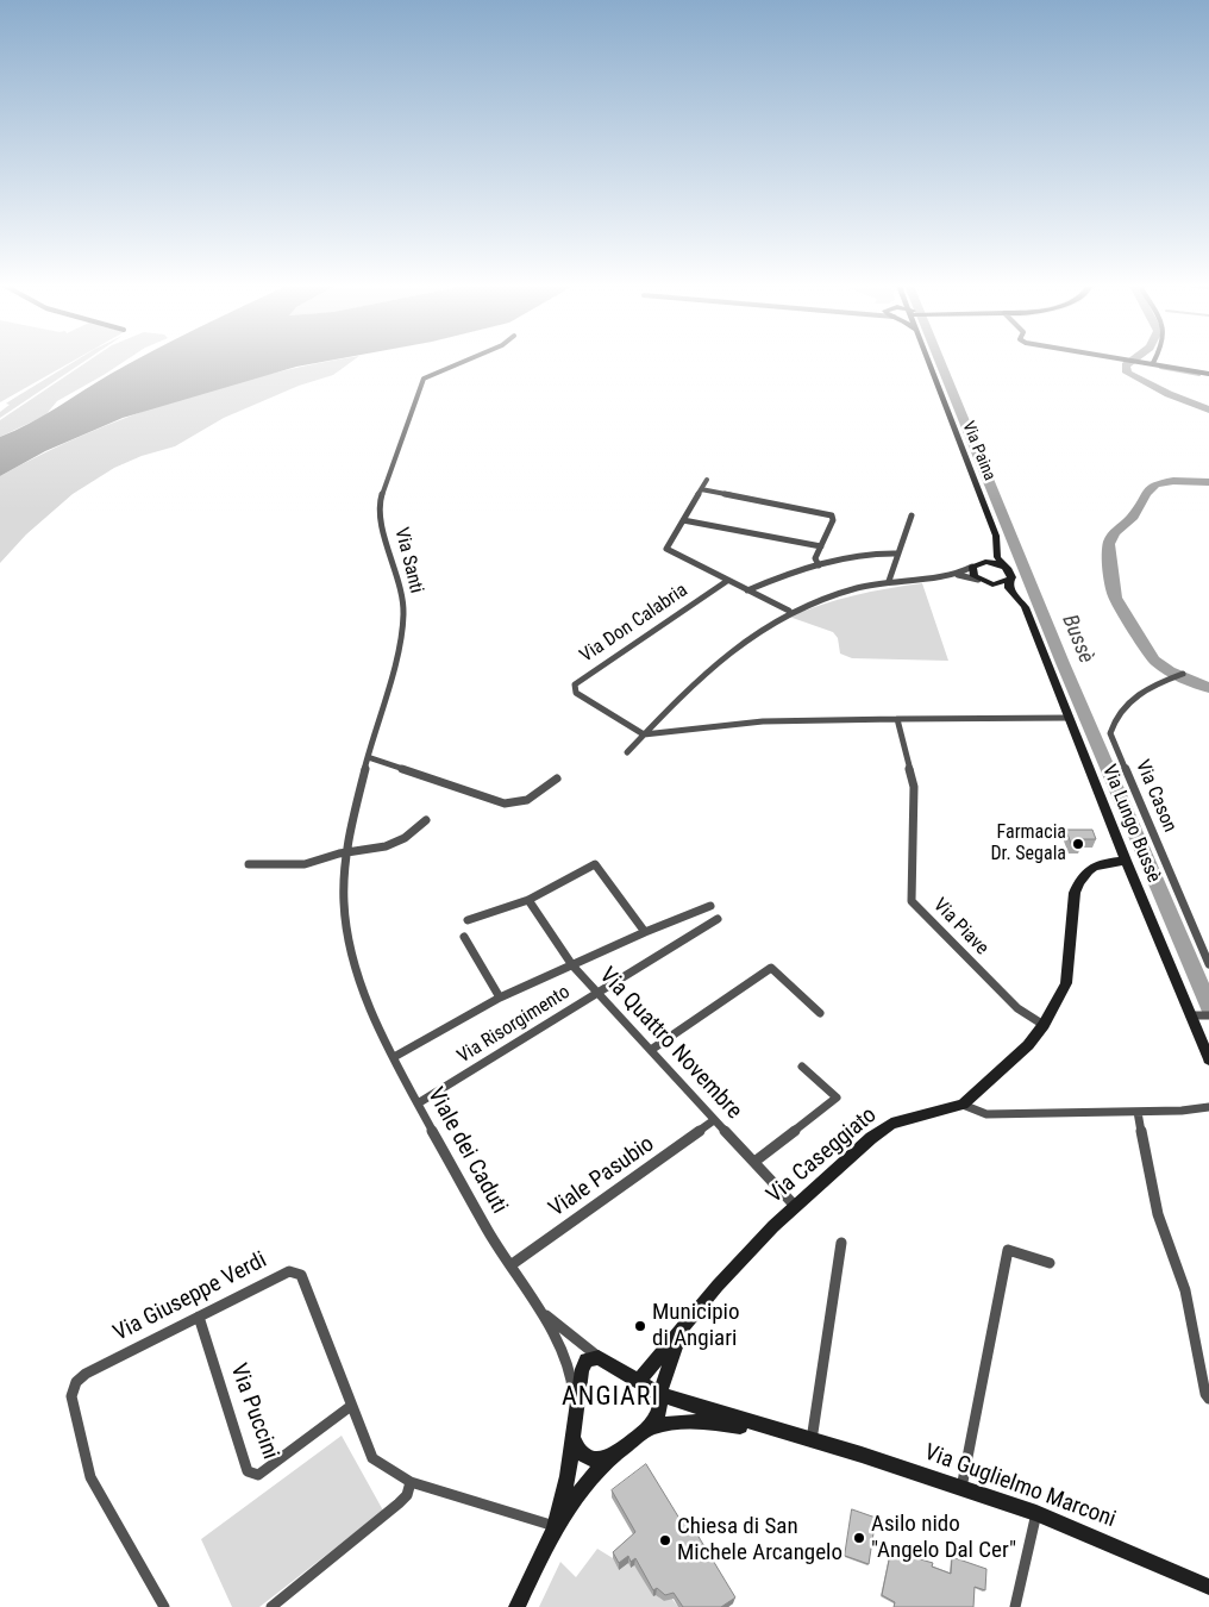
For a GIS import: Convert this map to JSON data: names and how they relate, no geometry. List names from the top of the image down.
{
  "streets": {
    "main road": ["Via Paina", "Via Lungo Bussè", "Via Guglielmo Marconi"],
    "street": [
      "Via Santi",
      "Via Don Calabria",
      "Via Cason",
      "Via Piave",
      "Via Risorgimento",
      "Via Quattro Novembre",
      "Viale dei Caduti",
      "Via Caseggiato",
      "Viale Pasubio",
      "Via Giuseppe Verdi",
      "Via Puccini"
    ]
  },
  "crossings": [
    ["Via Paina", "Via Lungo Bussè"],
    ["Via Santi", "Viale dei Caduti"],
    ["Via Risorgimento", "Via Quattro Novembre"],
    ["Via Risorgimento", "Viale dei Caduti"],
    ["Via Quattro Novembre", "Via Caseggiato"],
    ["Via Quattro Novembre", "Viale Pasubio"],
    ["Viale dei Caduti", "Viale Pasubio"],
    ["Via Giuseppe Verdi", "Via Puccini"]
  ],
  "districts": ["ANGIARI"],
  "water": ["Bussè"],
  "places": [
    "Farmacia Dr. Segala",
    "Municipio di Angiari",
    "Asilo nido \"Angelo Dal Cer\"",
    "Chiesa di San Michele Arcangelo"
  ]
}
